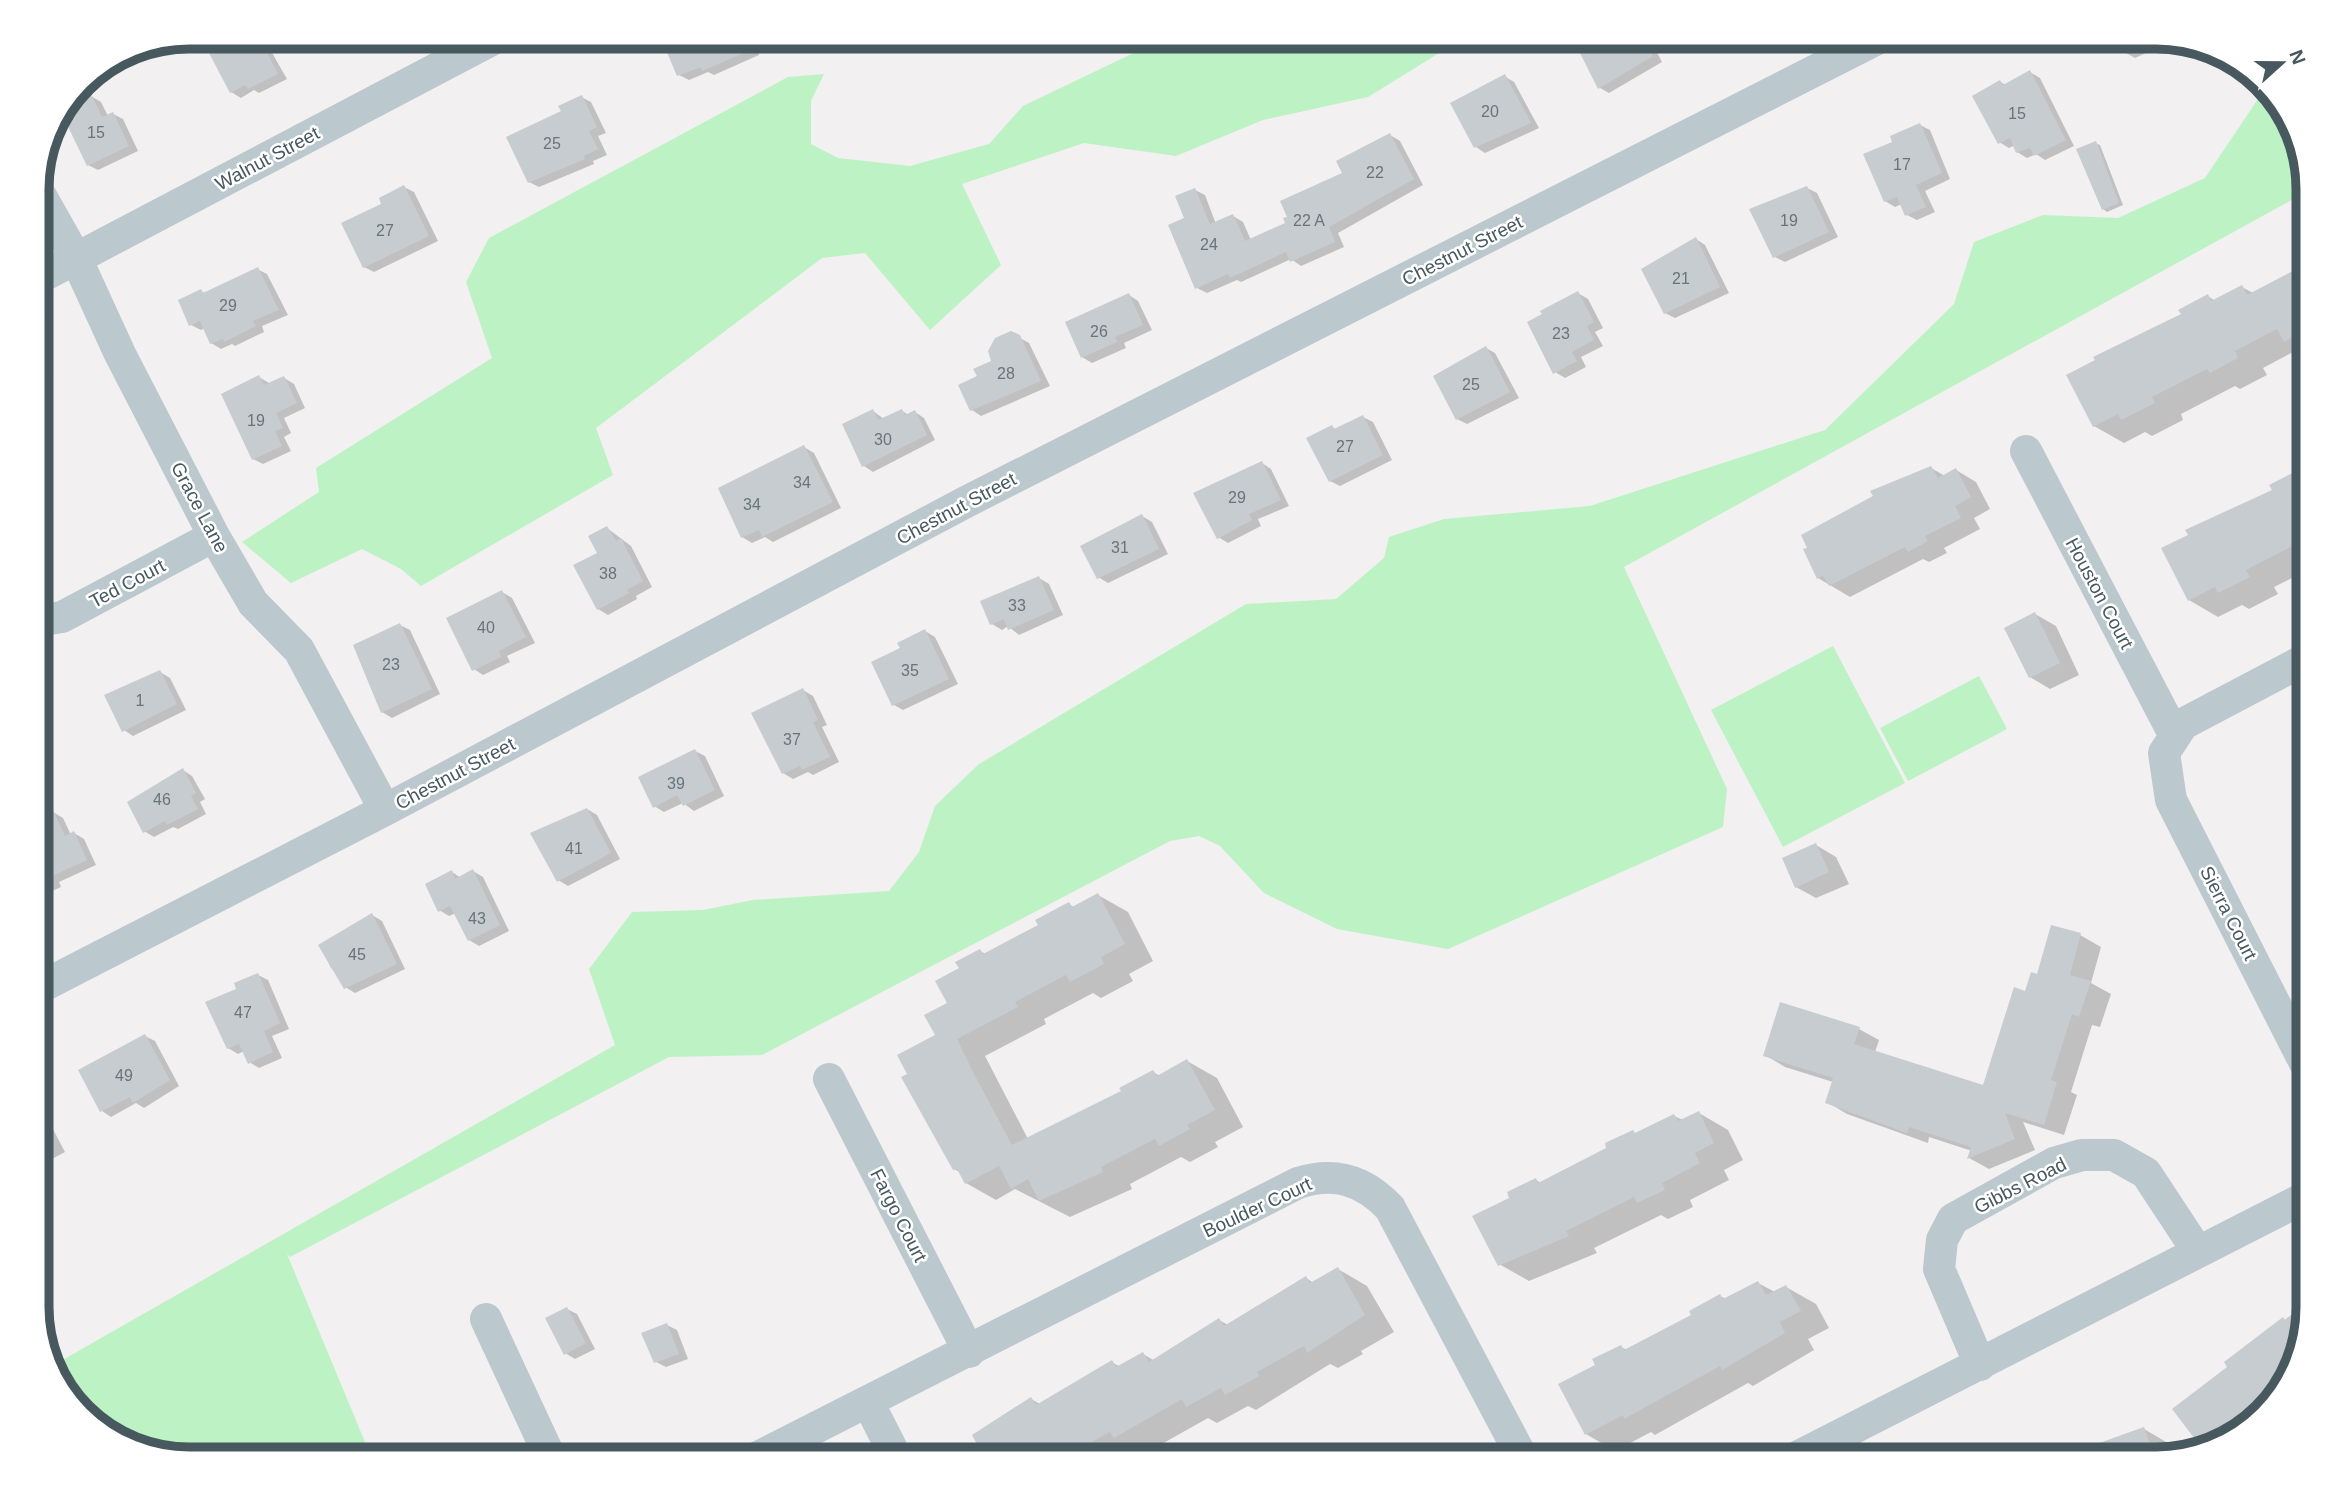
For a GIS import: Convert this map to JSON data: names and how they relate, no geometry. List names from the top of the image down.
{
  "streets": {
    "street": [
      "Walnut Street",
      "Chestnut Street",
      "Grace Lane",
      "Ted Court",
      "Houston Court",
      "Sierra Court",
      "Gibbs Road",
      "Boulder Court",
      "Fargo Court"
    ]
  },
  "crossings": [
    ["Walnut Street", "Grace Lane"],
    ["Chestnut Street", "Grace Lane"],
    ["Grace Lane", "Ted Court"],
    ["Houston Court", "Sierra Court"],
    ["Boulder Court", "Fargo Court"]
  ],
  "house_numbers": [
    "20",
    "15",
    "15",
    "25",
    "17",
    "22",
    "22 A",
    "19",
    "27",
    "24",
    "21",
    "29",
    "26",
    "23",
    "28",
    "25",
    "19",
    "30",
    "27",
    "34",
    "29",
    "34",
    "31",
    "38",
    "33",
    "40",
    "23",
    "35",
    "1",
    "37",
    "39",
    "46",
    "41",
    "43",
    "45",
    "47",
    "49"
  ],
  "north": "right"
}
